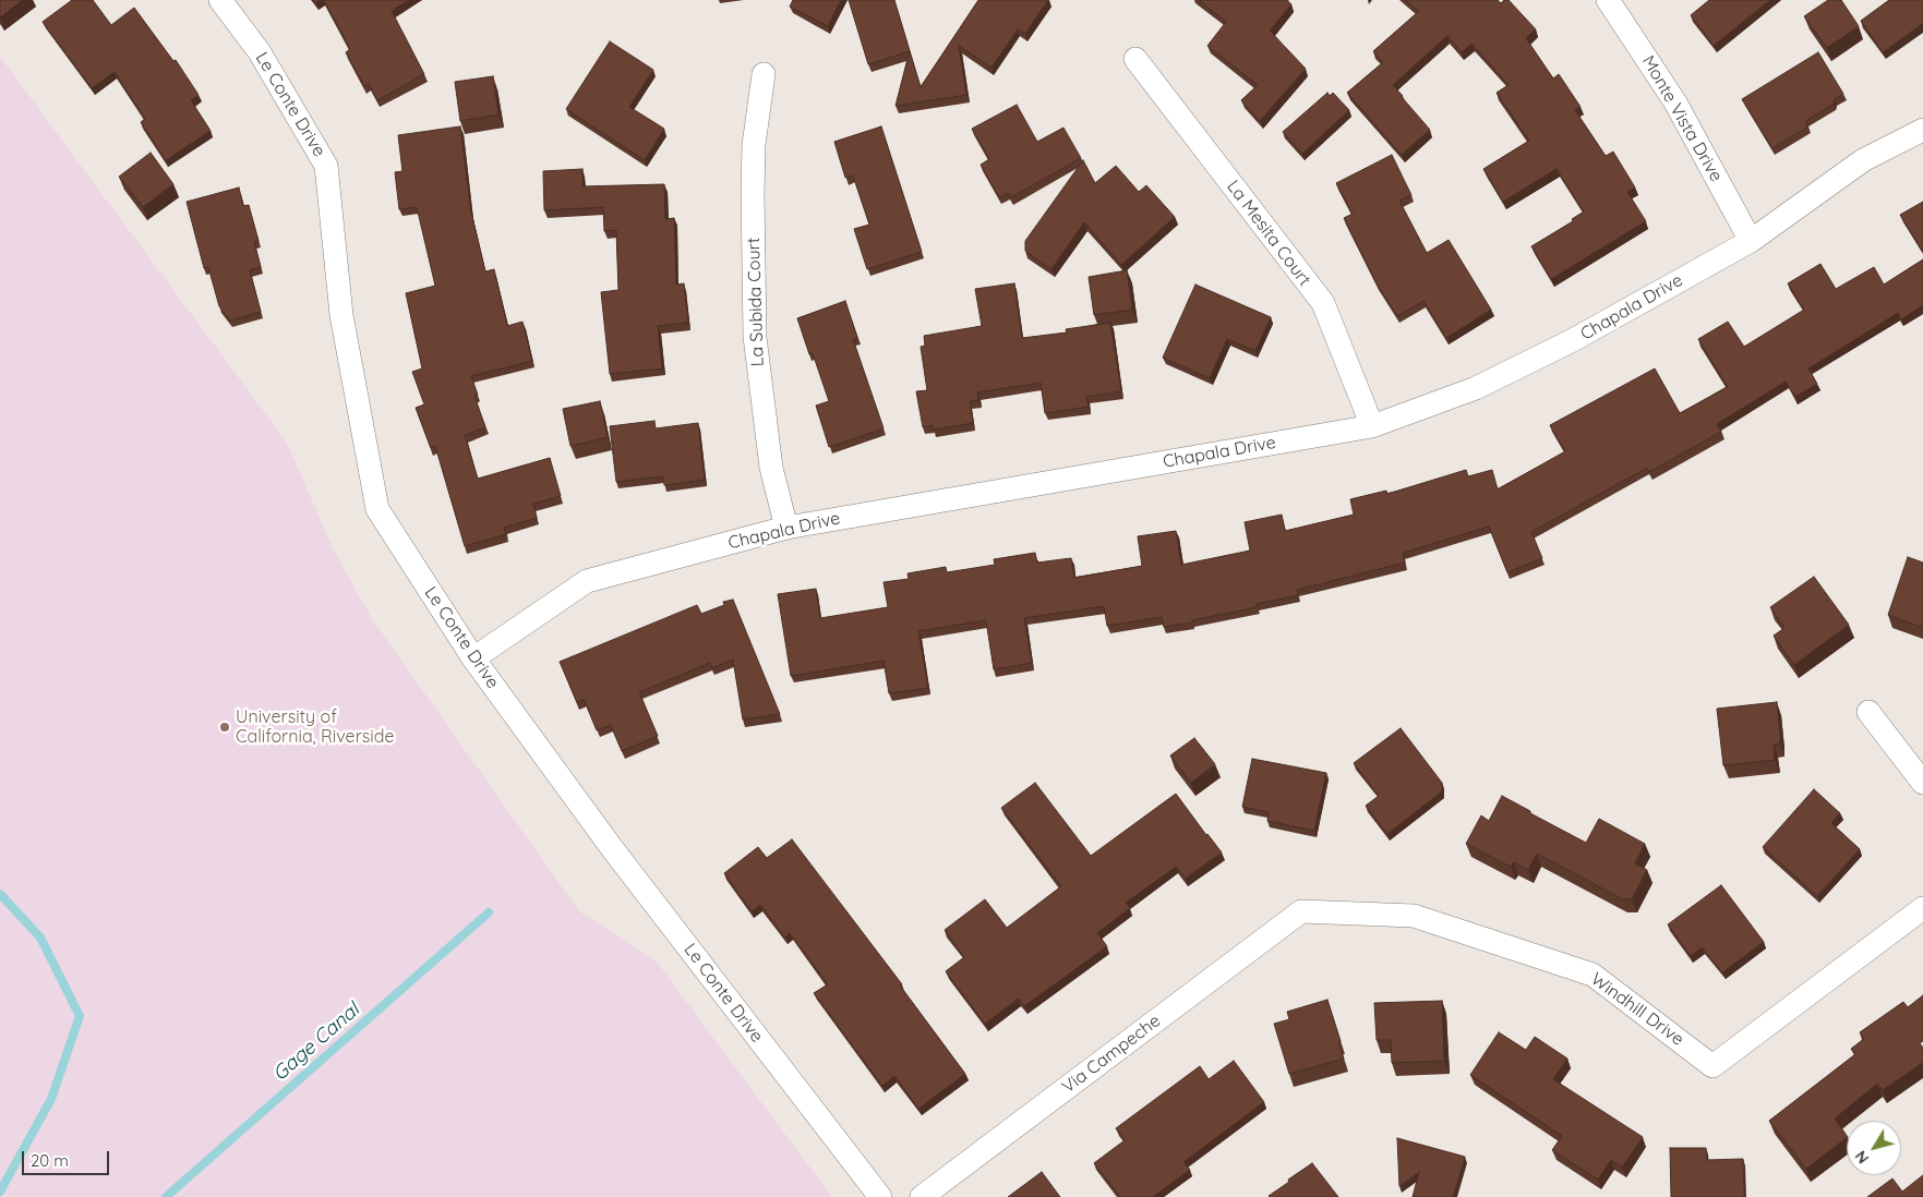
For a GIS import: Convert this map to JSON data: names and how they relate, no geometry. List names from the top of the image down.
{
  "streets": {
    "street": [
      "Le Conte Drive",
      "Monte Vista Drive",
      "La Mesita Court",
      "La Subida Court",
      "Chapala Drive",
      "Windhill Drive",
      "Via Campeche"
    ]
  },
  "crossings": [
    ["Le Conte Drive", "Chapala Drive"],
    ["Monte Vista Drive", "Chapala Drive"],
    ["La Mesita Court", "Chapala Drive"],
    ["La Subida Court", "Chapala Drive"],
    ["Windhill Drive", "Via Campeche"]
  ],
  "water": ["Gage Canal"],
  "places": ["University of California, Riverside"],
  "scale_bar": "20 m",
  "north": "bottom left"
}
